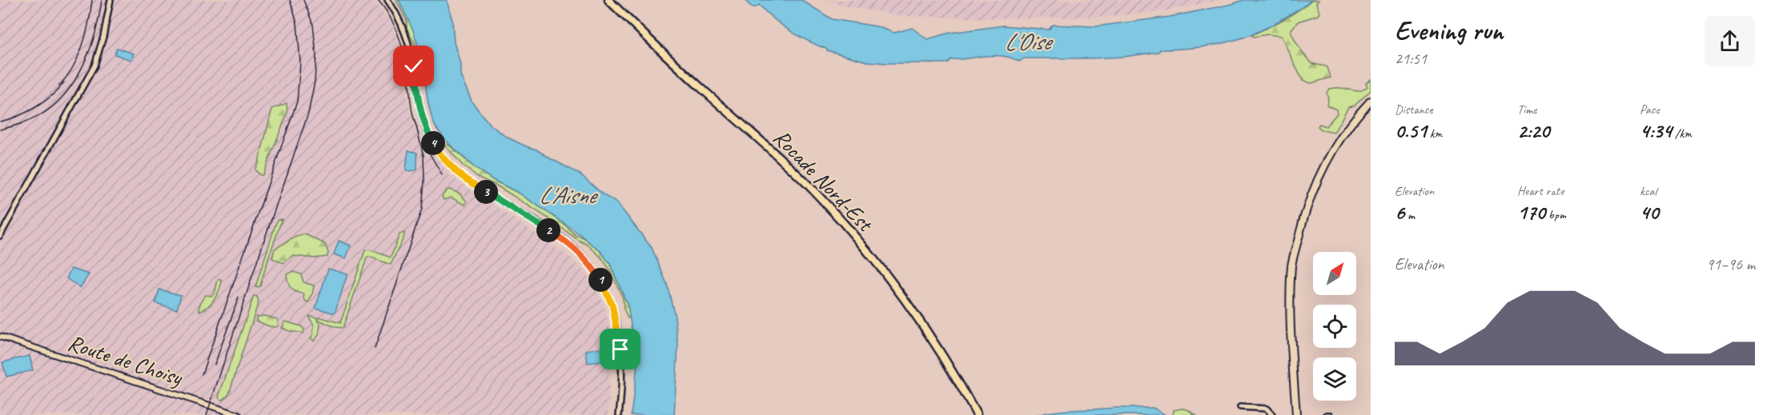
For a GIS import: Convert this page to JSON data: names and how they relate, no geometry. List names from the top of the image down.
{
  "streets": {
    "main road": ["Rocade Nord-Est"],
    "street": ["Route de Choisy"]
  },
  "water": ["L'Oise", "L'Aisne"],
  "north": "top right",
  "page": {
    "heading": ["Evening run", "21:51"],
    "stats": [
      ["Distance", "0.51 km"],
      ["Time", "2:20"],
      ["Pace", "4:34 /km"],
      ["Elevation", "6 m"],
      ["Heart rate", "170 bpm"],
      ["kcal", "40"]
    ],
    "pins": [
      "4",
      "3",
      "2",
      "1"
    ],
    "chart": ["Elevation", "91–96 m"]
  }
}
